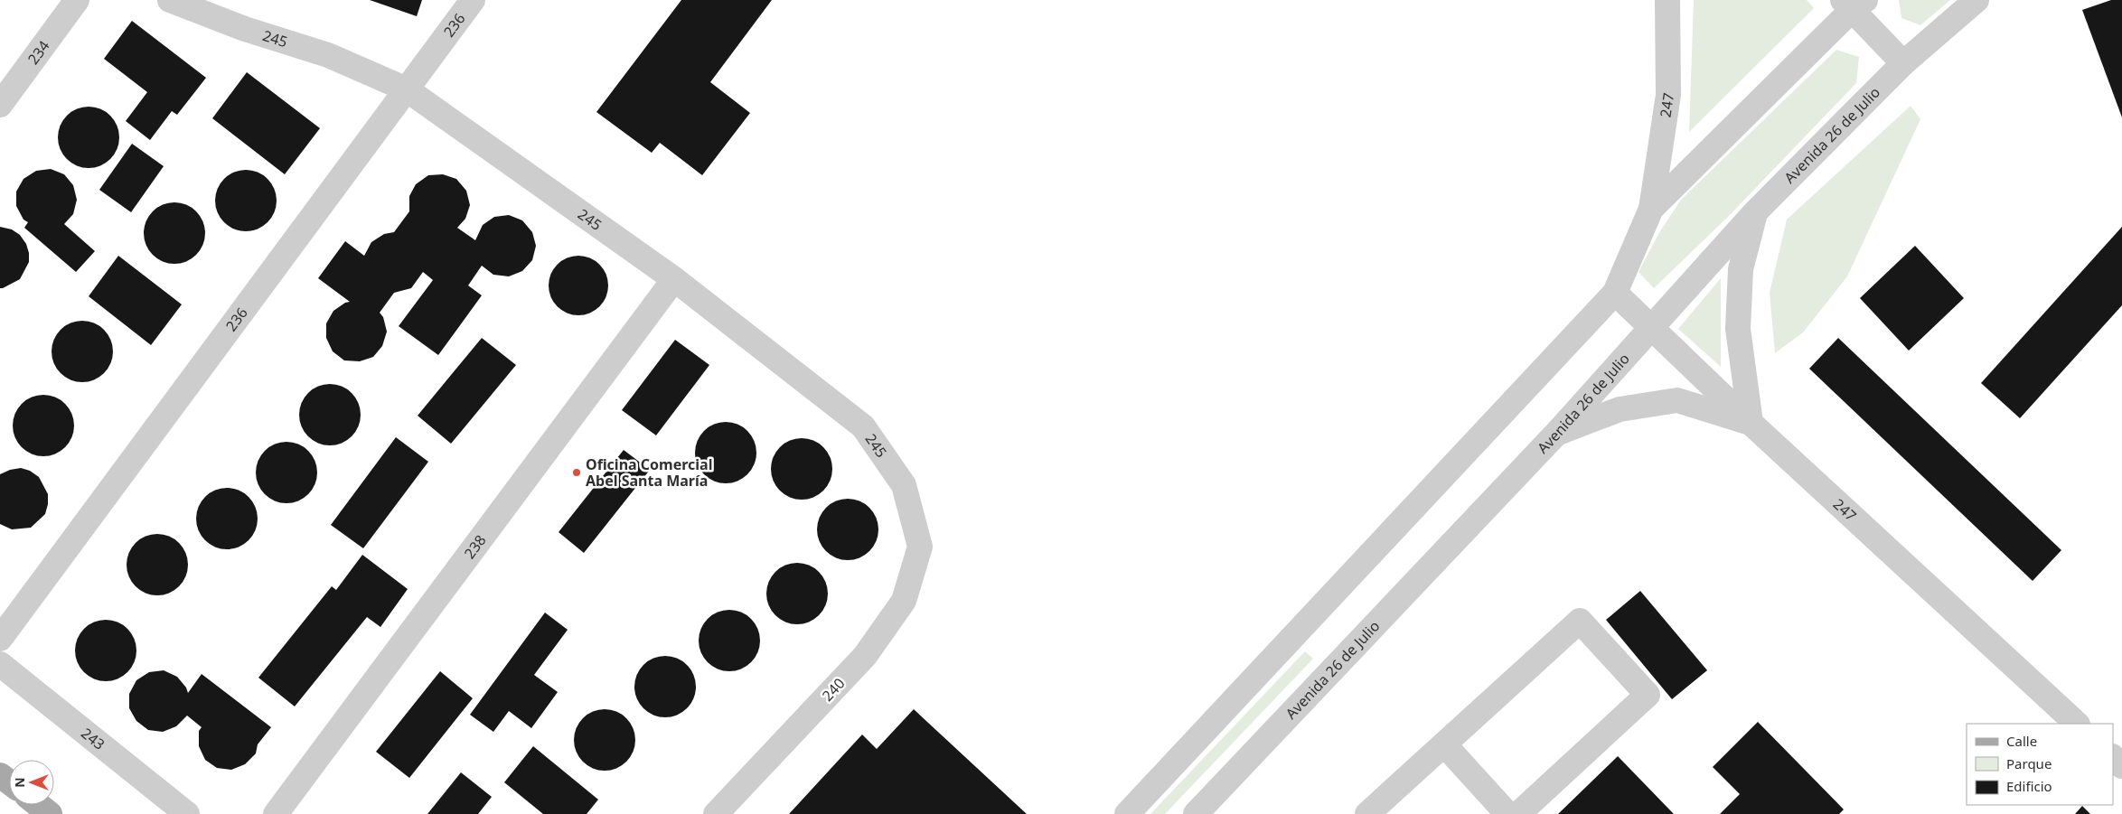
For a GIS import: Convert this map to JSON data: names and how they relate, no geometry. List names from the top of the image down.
{
  "streets": {
    "street": [
      "236",
      "245",
      "234",
      "247",
      "Avenida 26 de Julio",
      "238",
      "240",
      "243"
    ]
  },
  "crossings": [
    ["236", "245"],
    ["245", "238"],
    ["245", "240"],
    ["247", "Avenida 26 de Julio"]
  ],
  "places": ["Oficina Comercial Abel Santa María"],
  "legend": ["Calle", "Parque", "Edificio"],
  "north": "left"
}
